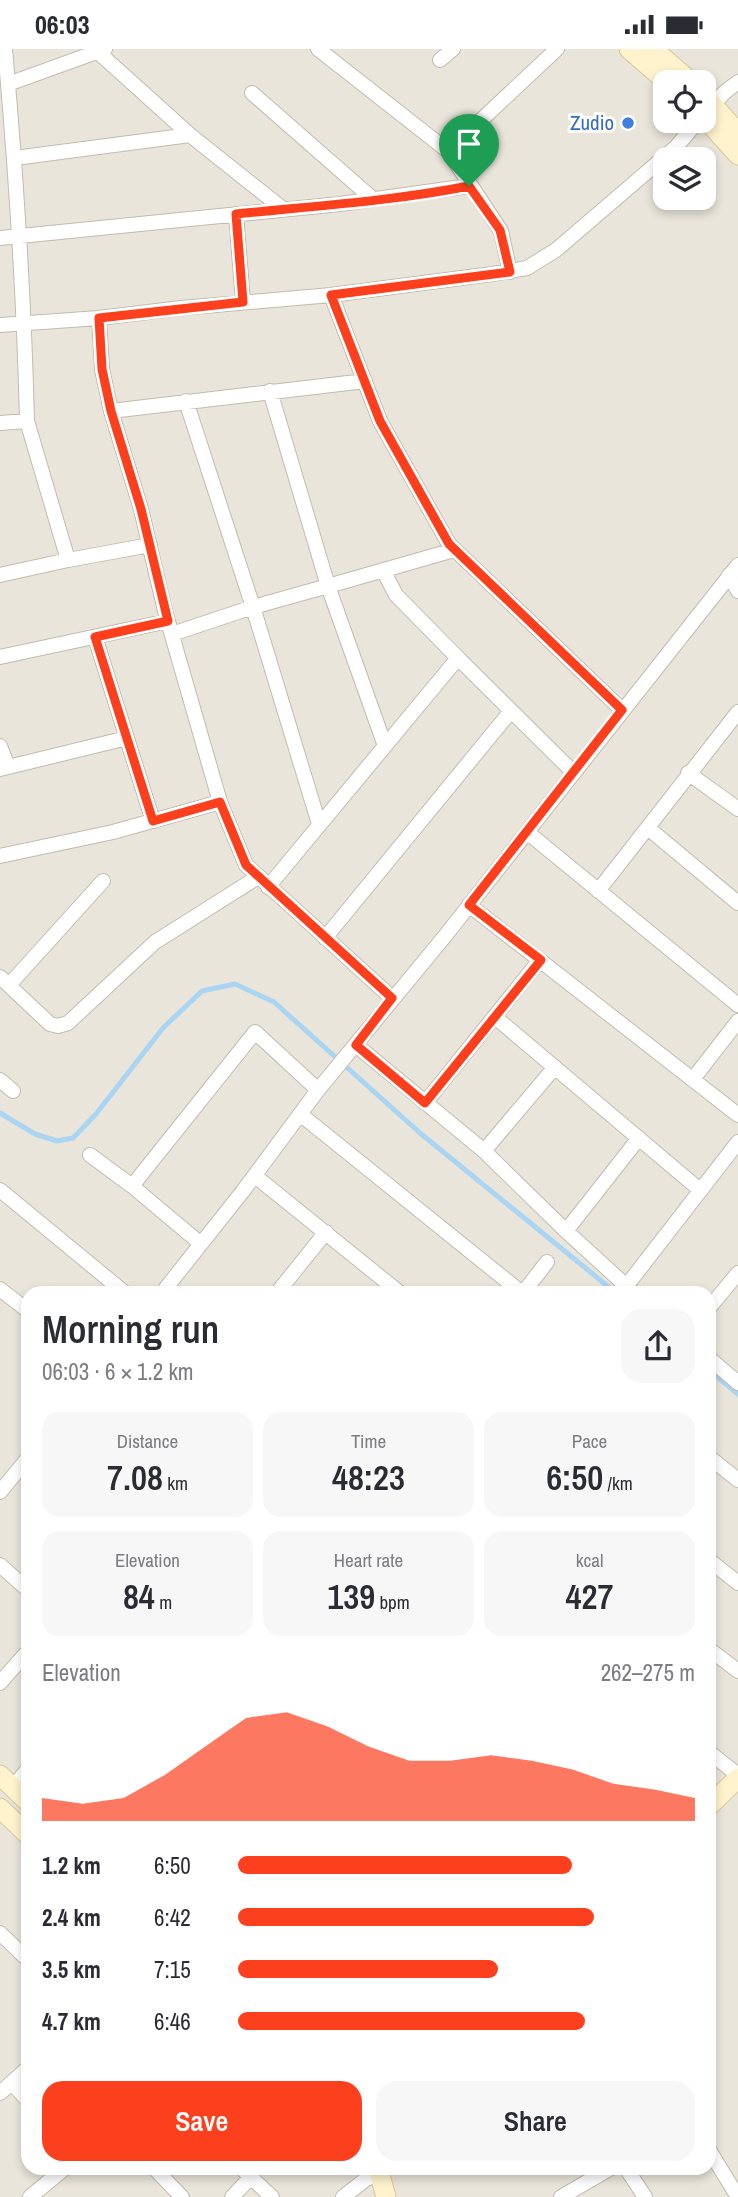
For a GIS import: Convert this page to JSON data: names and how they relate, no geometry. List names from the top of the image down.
{
  "places": ["Zudio"],
  "page": {
    "status": "06:03",
    "heading": ["Morning run", "06:03 · 6 × 1.2 km"],
    "stats": [
      ["Distance", "7.08 km"],
      ["Time", "48:23"],
      ["Pace", "6:50 /km"],
      ["Elevation", "84 m"],
      ["Heart rate", "139 bpm"],
      ["kcal", "427"]
    ],
    "chart": ["Elevation", "262–275 m"],
    "list": [
      {
        "name": "1.2 km",
        "note": "6:50"
      },
      {
        "name": "2.4 km",
        "note": "6:42"
      },
      {
        "name": "3.5 km",
        "note": "7:15"
      },
      {
        "name": "4.7 km",
        "note": "6:46"
      }
    ],
    "buttons": ["Save", "Share"]
  }
}
